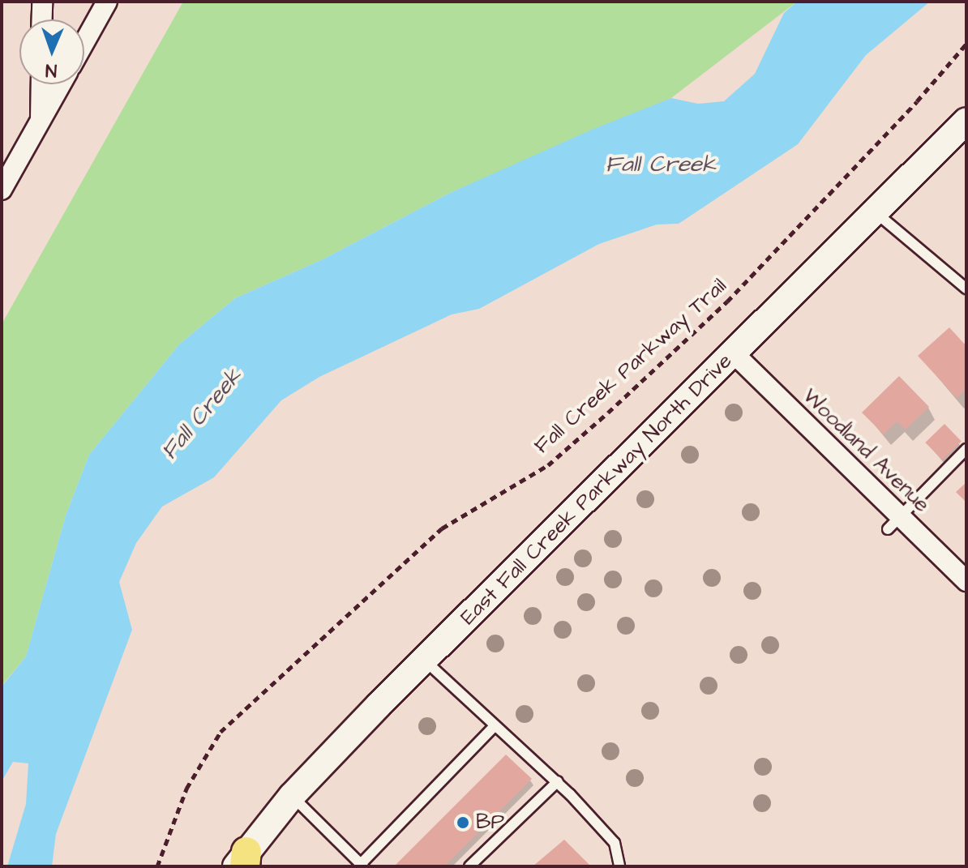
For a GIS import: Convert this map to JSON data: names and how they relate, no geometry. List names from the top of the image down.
{
  "streets": {
    "main road": ["East Fall Creek Parkway North Drive"],
    "street": ["Woodland Avenue"],
    "path": ["Fall Creek Parkway Trail"]
  },
  "crossings": [
    ["Woodland Avenue", "East Fall Creek Parkway North Drive"]
  ],
  "water": ["Fall Creek"],
  "places": ["BP"],
  "north": "bottom"
}
